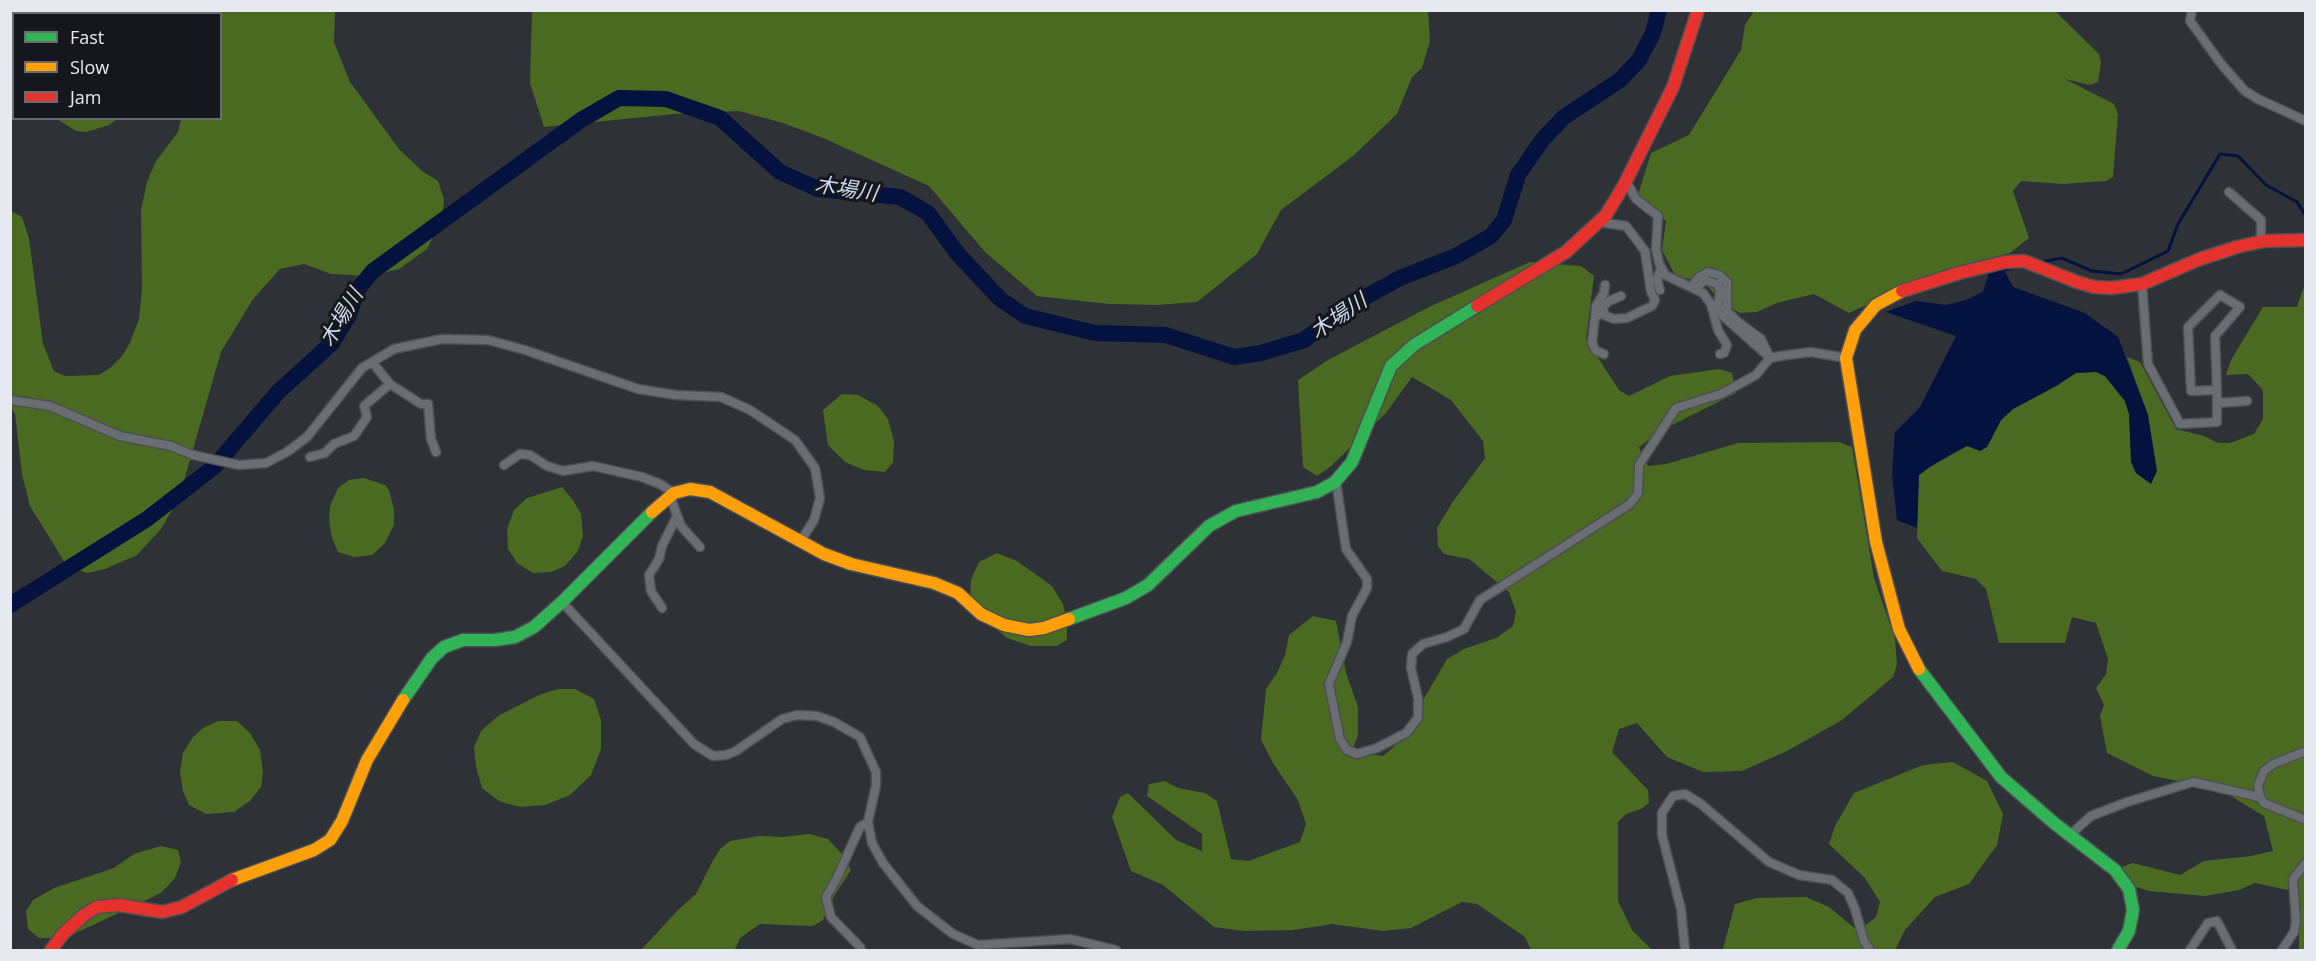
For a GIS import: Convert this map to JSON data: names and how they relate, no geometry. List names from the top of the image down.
{
  "water": ["木場川"],
  "legend": ["Fast", "Slow", "Jam"]
}
